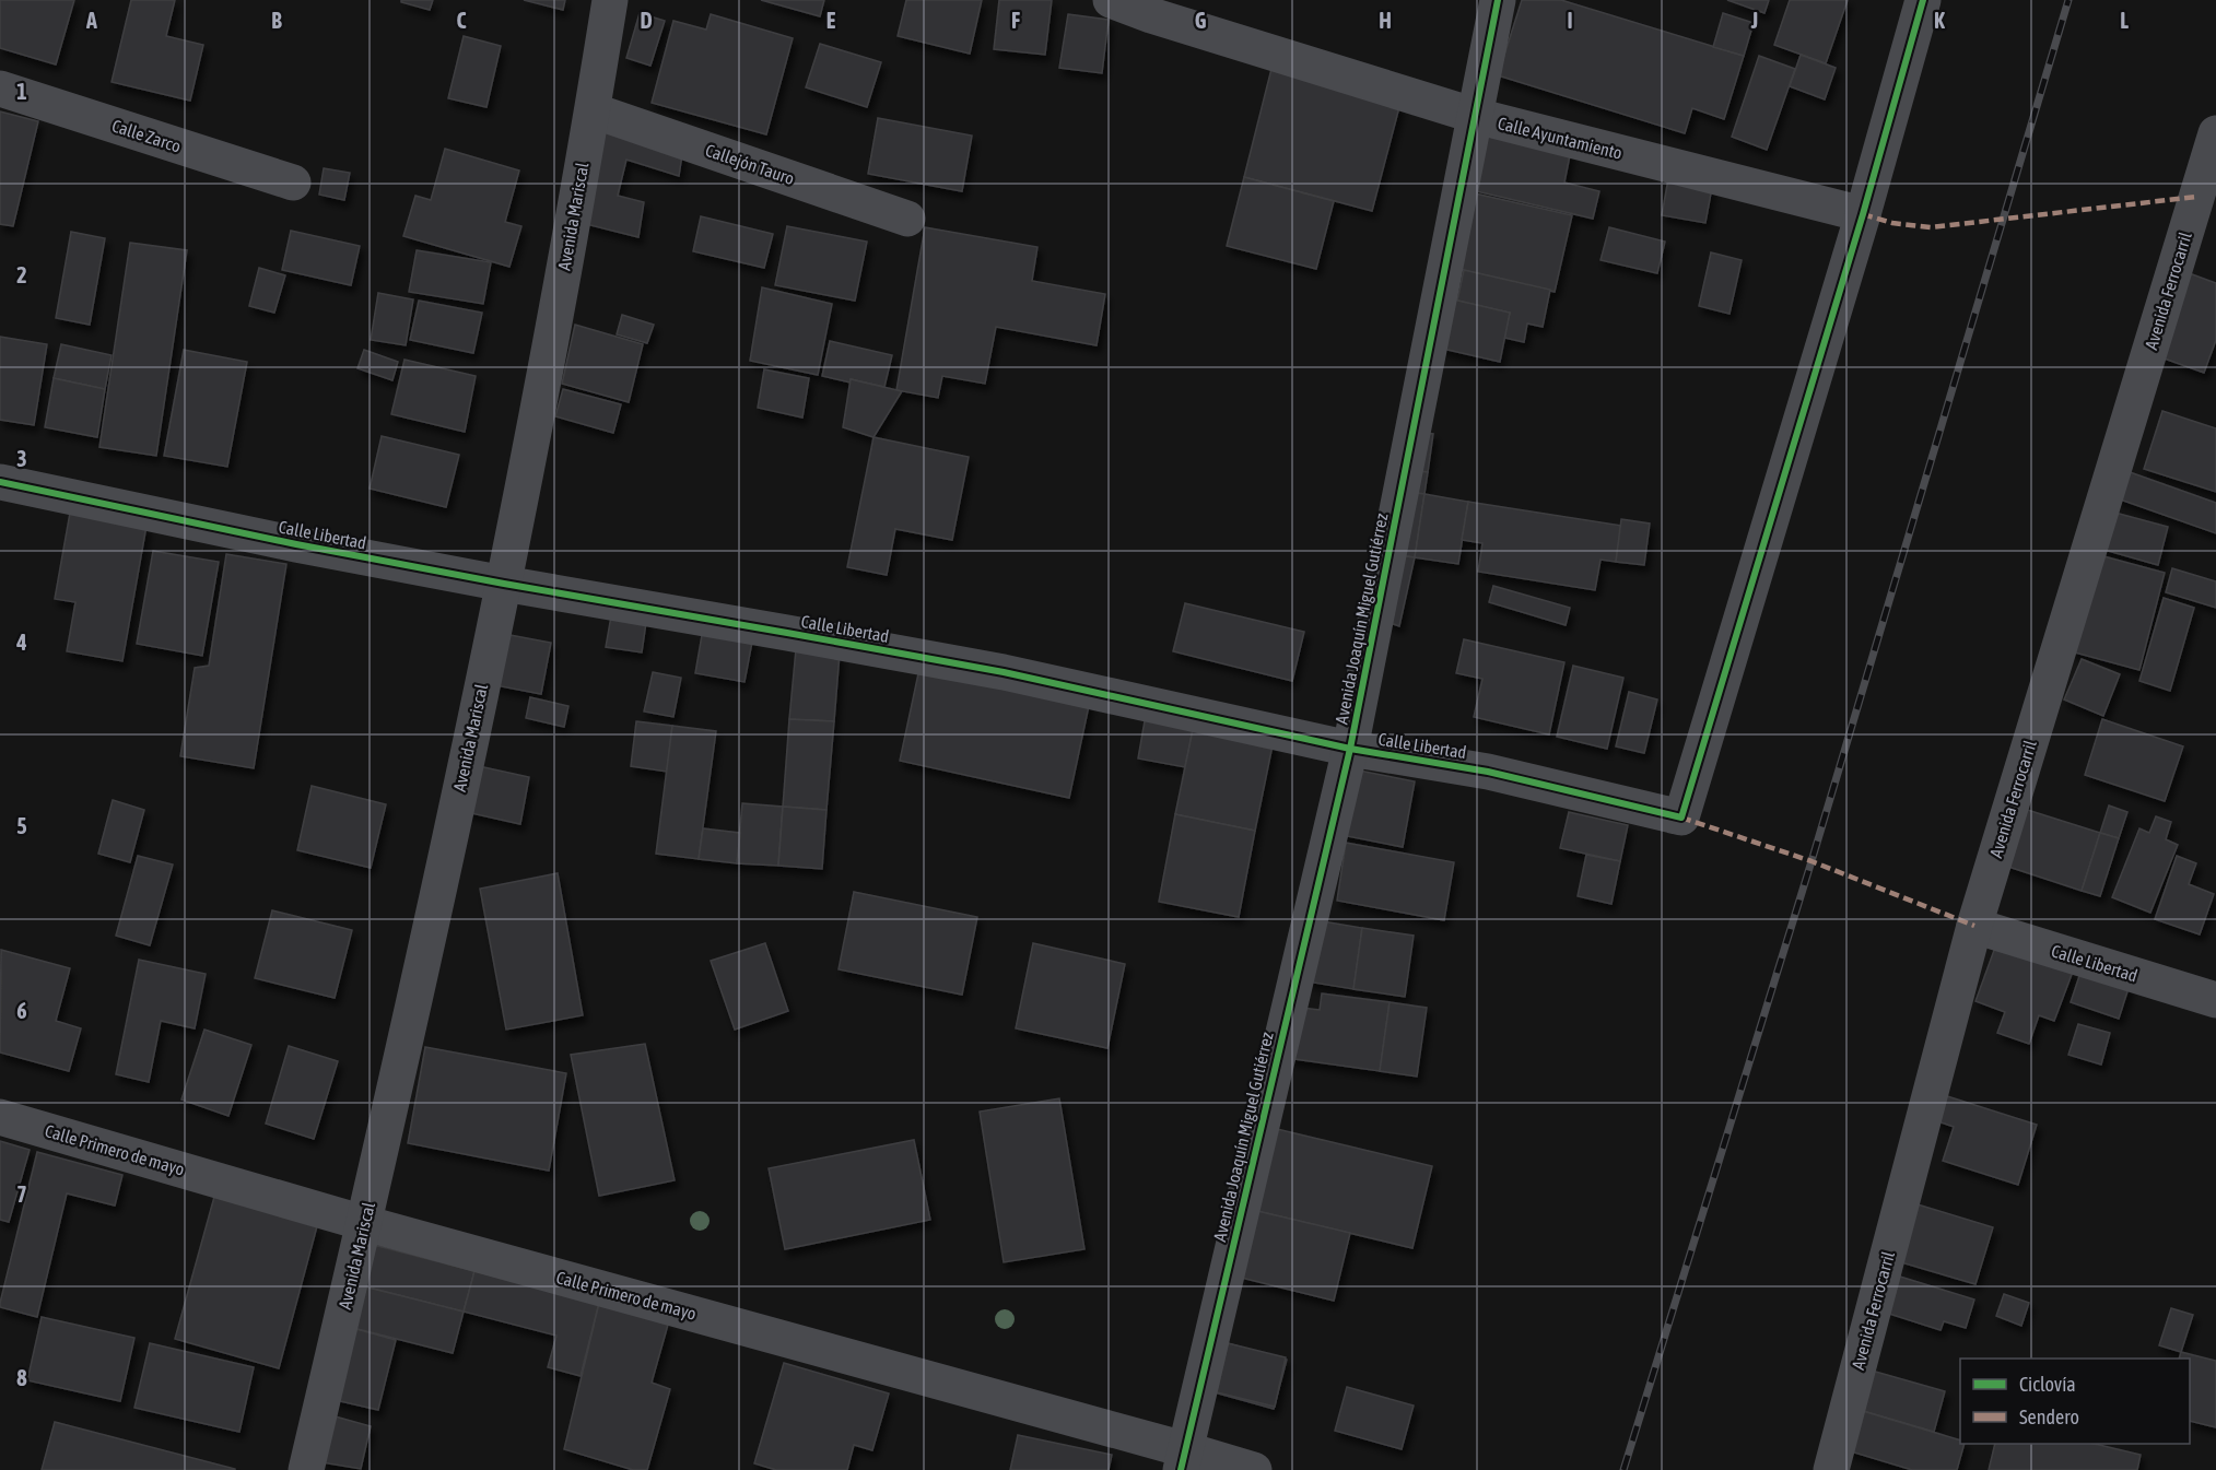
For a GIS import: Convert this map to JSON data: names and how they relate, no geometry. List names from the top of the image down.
{
  "streets": {
    "street": [
      "Calle Zarco",
      "Calle Ayuntamiento",
      "Callejón Tauro",
      "Avenida Mariscal",
      "Avenida Ferrocarril",
      "Calle Libertad",
      "Avenida Joaquín Miguel Gutiérrez",
      "Calle Primero de mayo"
    ]
  },
  "crossings": [
    ["Calle Ayuntamiento", "Calle Libertad"],
    ["Calle Ayuntamiento", "Avenida Joaquín Miguel Gutiérrez"],
    ["Callejón Tauro", "Avenida Mariscal"],
    ["Avenida Mariscal", "Calle Libertad"],
    ["Avenida Mariscal", "Calle Primero de mayo"],
    ["Avenida Ferrocarril", "Calle Libertad"],
    ["Calle Libertad", "Avenida Joaquín Miguel Gutiérrez"],
    ["Avenida Joaquín Miguel Gutiérrez", "Calle Primero de mayo"]
  ],
  "legend": ["Ciclovía", "Sendero"],
  "grid": {
    "columns": [
      "A",
      "B",
      "C",
      "D",
      "E",
      "F",
      "G",
      "H",
      "I",
      "J",
      "K",
      "L"
    ],
    "rows": [
      "1",
      "2",
      "3",
      "4",
      "5",
      "6",
      "7",
      "8"
    ]
  }
}
